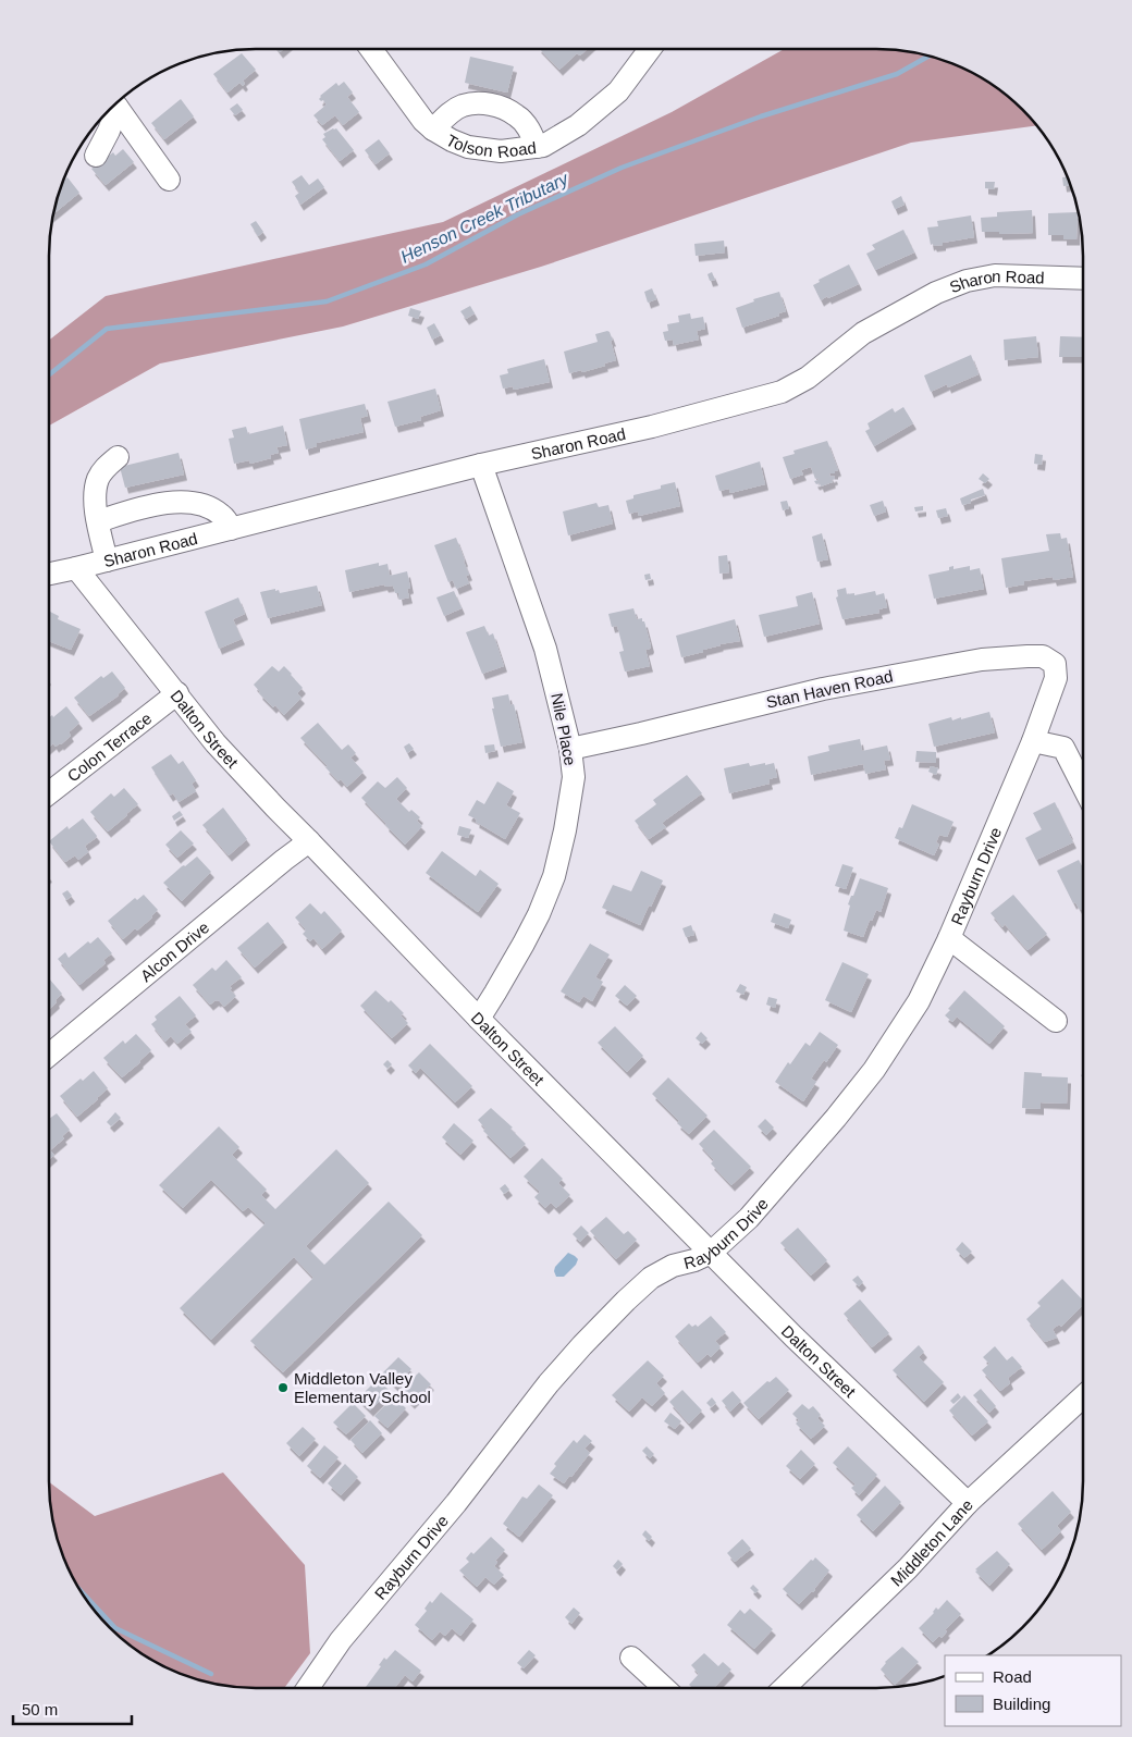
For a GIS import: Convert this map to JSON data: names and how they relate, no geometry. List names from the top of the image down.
{
  "streets": {
    "street": [
      "Tolson Road",
      "Sharon Road",
      "Stan Haven Road",
      "Dalton Street",
      "Nile Place",
      "Colon Terrace",
      "Rayburn Drive",
      "Alcon Drive",
      "Middleton Lane"
    ]
  },
  "crossings": [
    ["Sharon Road", "Dalton Street"],
    ["Sharon Road", "Nile Place"],
    ["Stan Haven Road", "Nile Place"],
    ["Stan Haven Road", "Rayburn Drive"],
    ["Dalton Street", "Nile Place"],
    ["Dalton Street", "Colon Terrace"],
    ["Dalton Street", "Rayburn Drive"],
    ["Dalton Street", "Alcon Drive"],
    ["Dalton Street", "Middleton Lane"]
  ],
  "water": ["Henson Creek Tributary"],
  "places": ["Middleton Valley Elementary School"],
  "legend": ["Road", "Building"],
  "scale_bar": "50 m"
}
